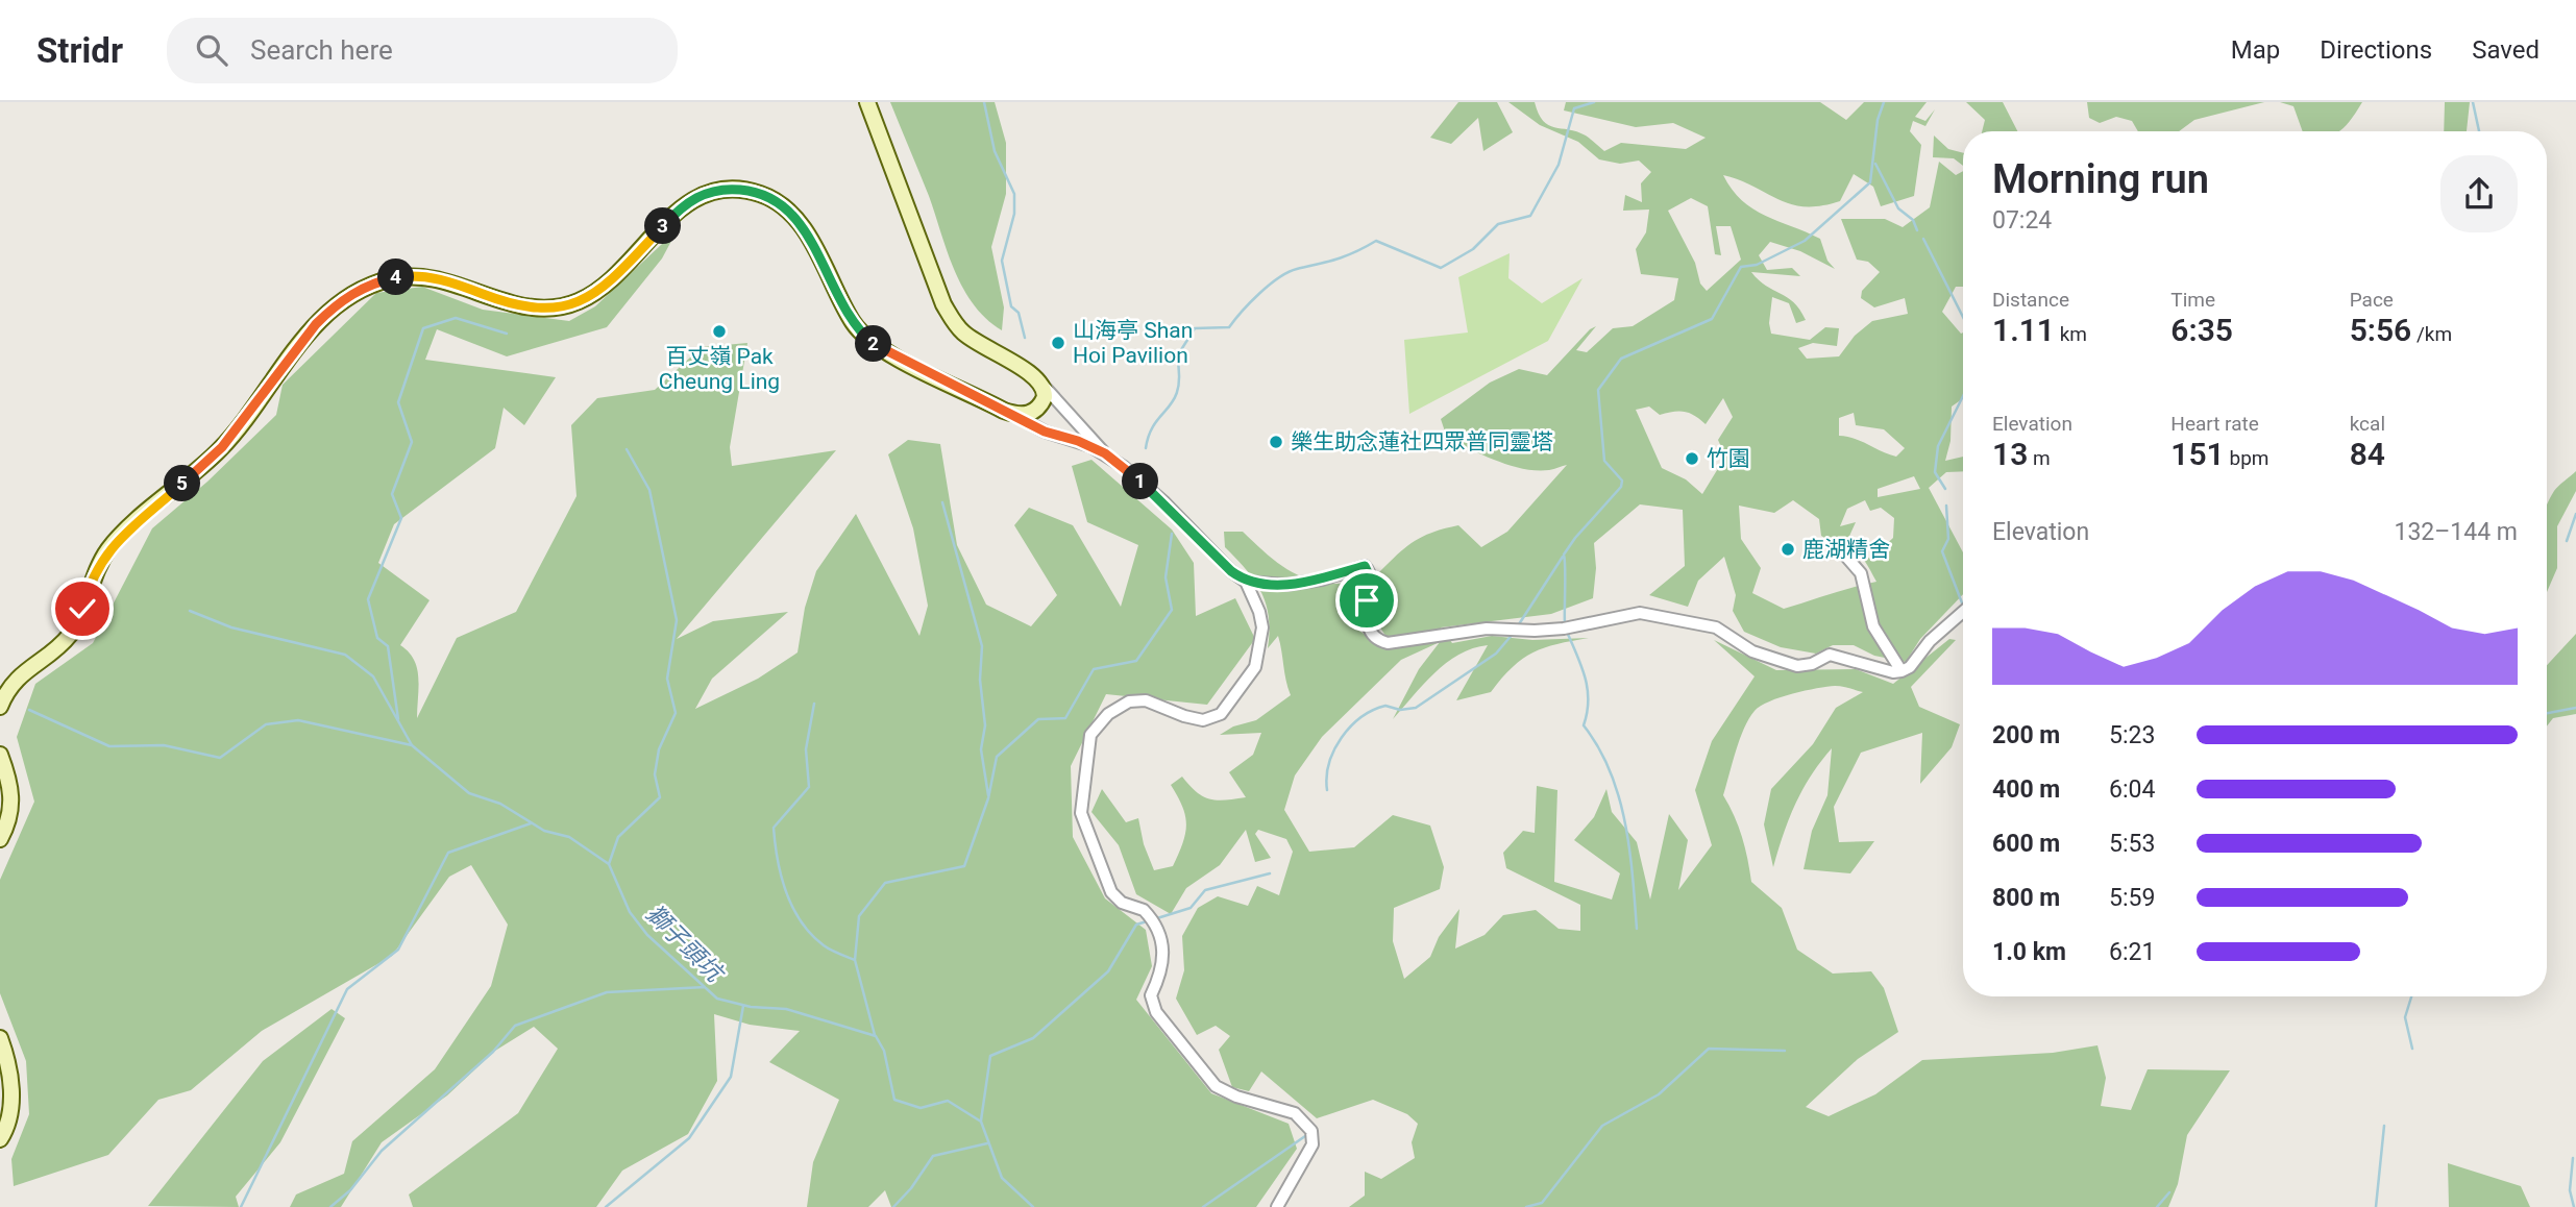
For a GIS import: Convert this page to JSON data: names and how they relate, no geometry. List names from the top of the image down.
{
  "water": ["獅子頭坑"],
  "places": [
    "百丈嶺 Pak Cheung Ling",
    "山海亭 Shan Hoi Pavilion",
    "樂生助念蓮社四眾普同靈塔",
    "竹園",
    "鹿湖精舍"
  ],
  "page": {
    "header": "Stridr",
    "search": "Search here",
    "nav": ["Map", "Directions", "Saved"],
    "heading": ["Morning run", "07:24"],
    "pins": [
      "3",
      "4",
      "2",
      "1",
      "5"
    ],
    "stats": [
      ["Distance", "1.11 km"],
      ["Time", "6:35"],
      ["Pace", "5:56 /km"],
      ["Elevation", "13 m"],
      ["Heart rate", "151 bpm"],
      ["kcal", "84"]
    ],
    "chart": ["Elevation", "132–144 m"],
    "list": [
      {
        "name": "200 m",
        "note": "5:23"
      },
      {
        "name": "400 m",
        "note": "6:04"
      },
      {
        "name": "600 m",
        "note": "5:53"
      },
      {
        "name": "800 m",
        "note": "5:59"
      },
      {
        "name": "1.0 km",
        "note": "6:21"
      }
    ]
  }
}
